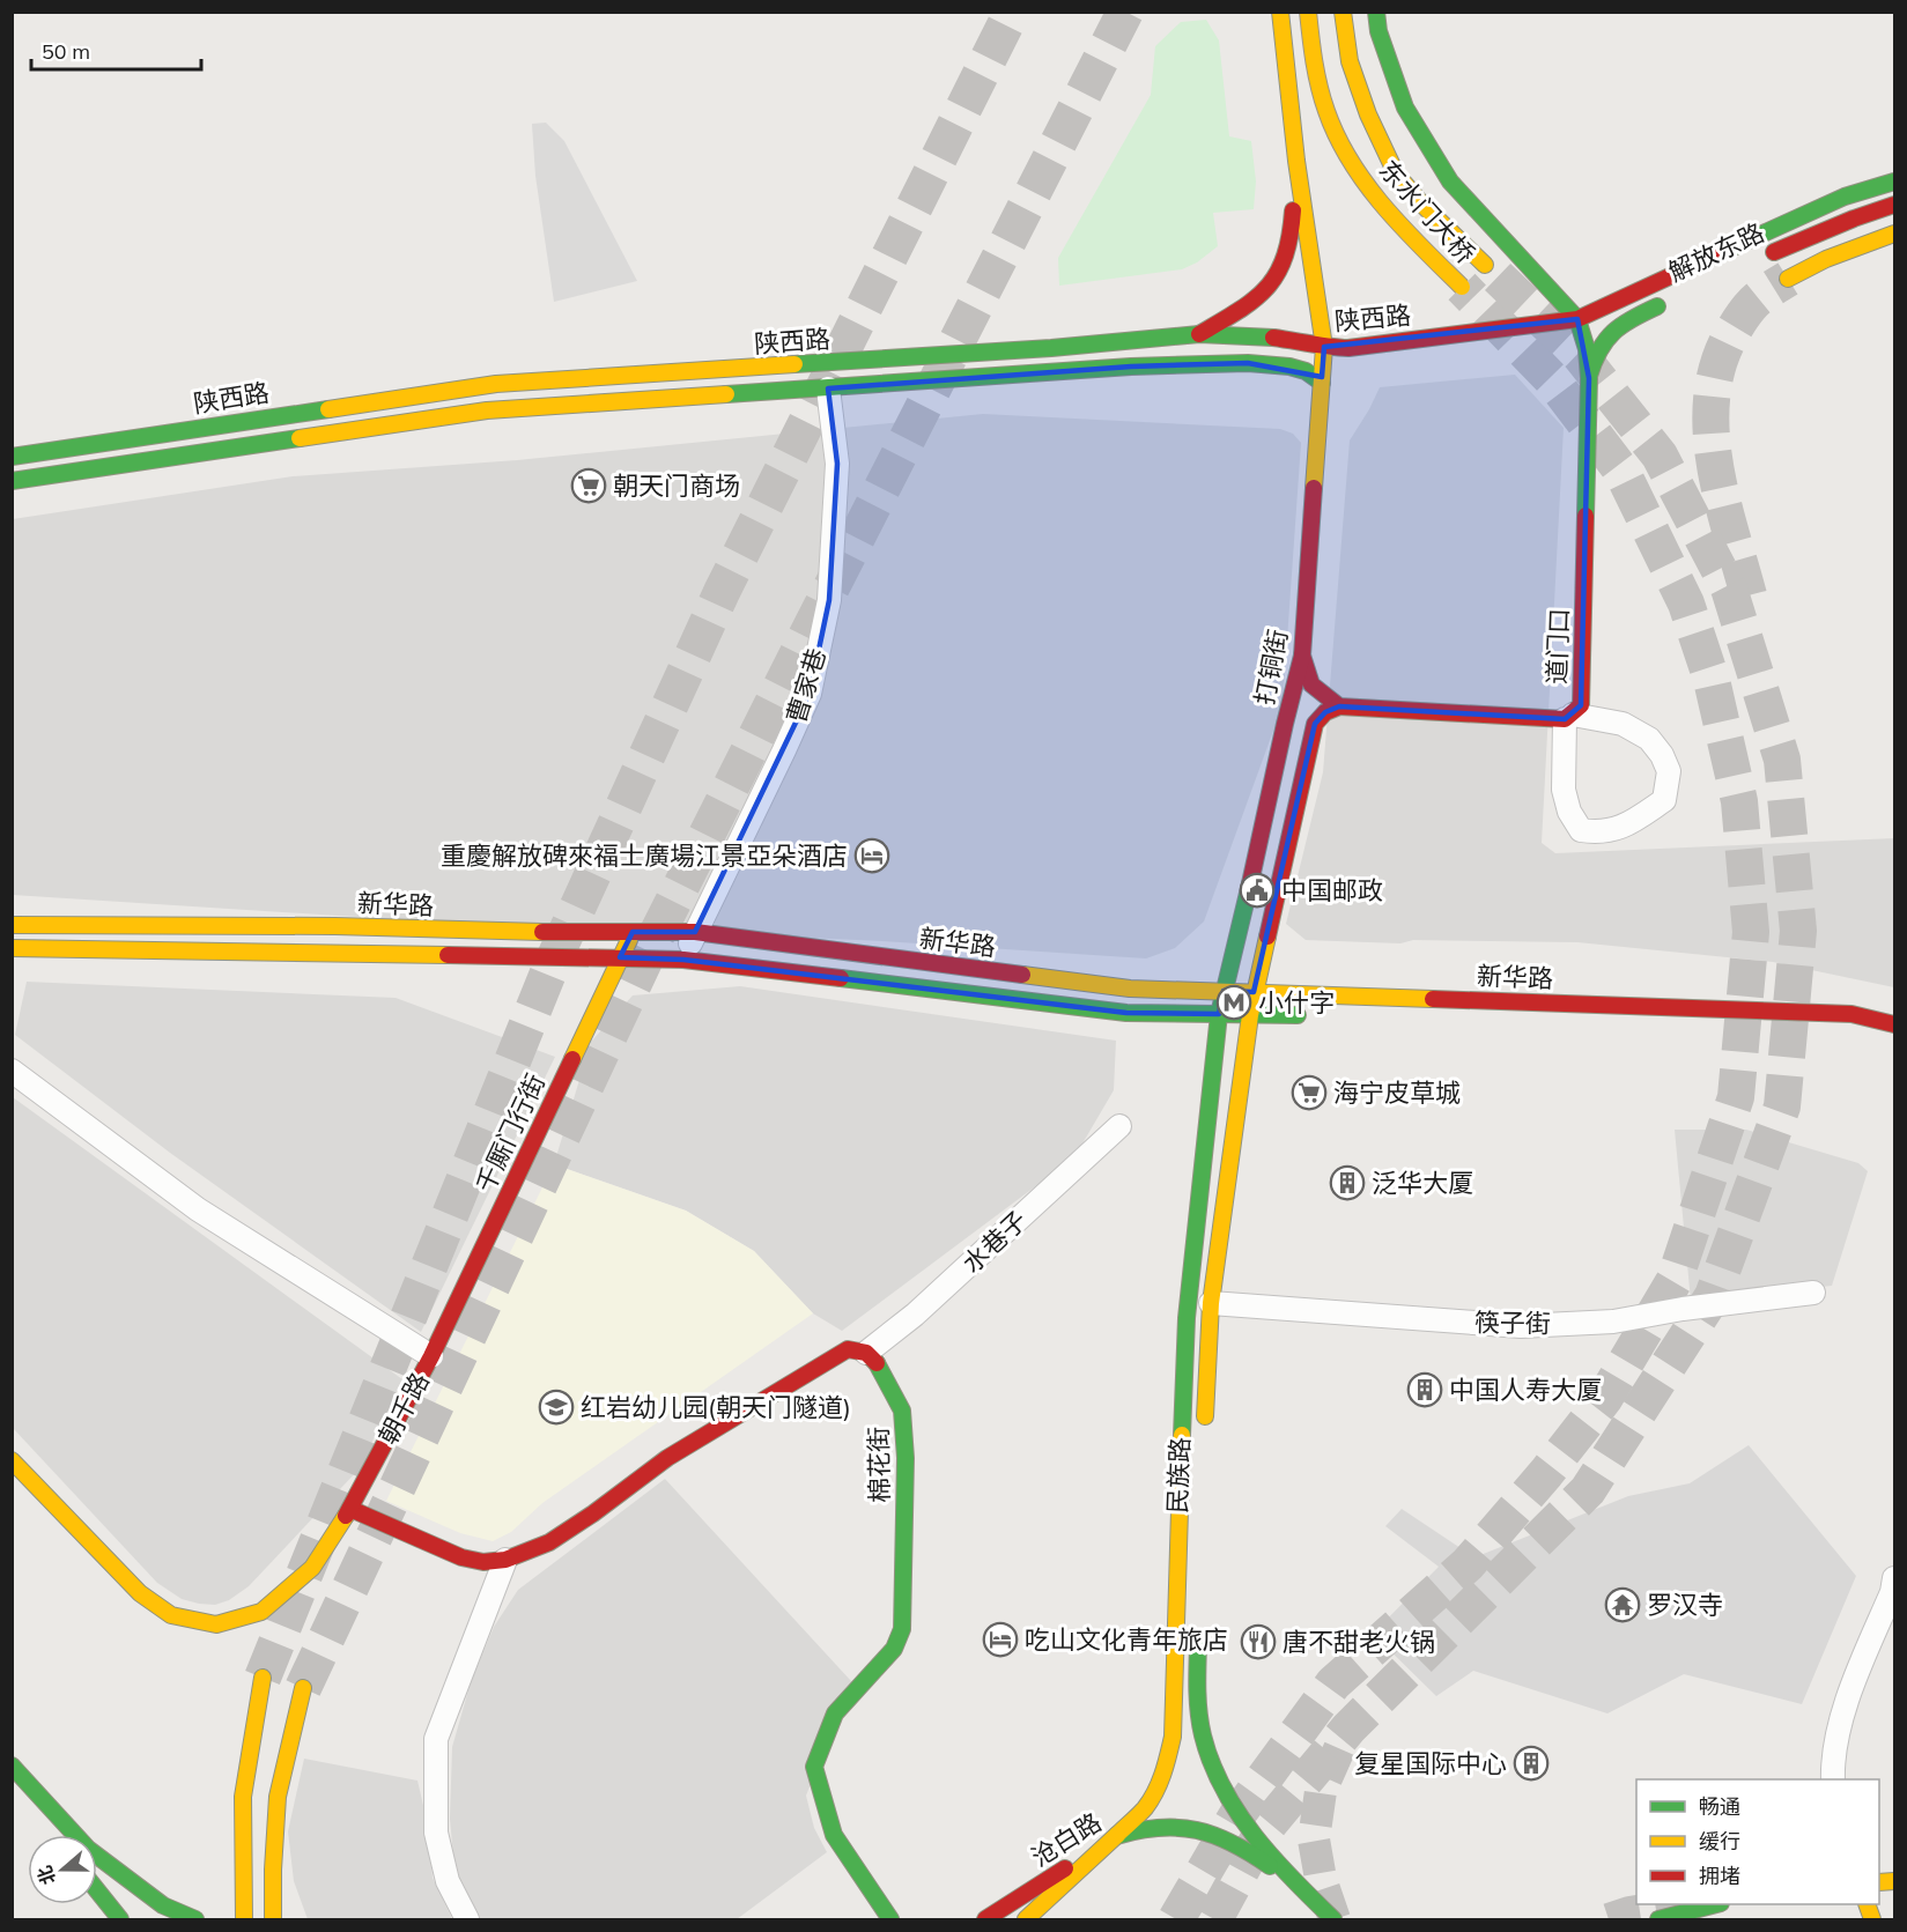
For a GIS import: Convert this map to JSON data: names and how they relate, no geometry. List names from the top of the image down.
{
  "streets": {
    "main road": [
      "东水门大桥",
      "解放东路",
      "陕西路",
      "道门口",
      "打铜街",
      "新华路",
      "千厮门行街",
      "朝千路",
      "棉花街",
      "民族路",
      "沧白路"
    ],
    "street": ["曹家巷", "水巷子", "筷子街"]
  },
  "crossings": [
    ["解放东路", "陕西路"],
    ["解放东路", "道门口"],
    ["陕西路", "道门口"],
    ["陕西路", "打铜街"],
    ["陕西路", "曹家巷"],
    ["打铜街", "新华路"],
    ["打铜街", "民族路"],
    ["曹家巷", "新华路"],
    ["新华路", "千厮门行街"],
    ["新华路", "民族路"],
    ["千厮门行街", "朝千路"],
    ["水巷子", "棉花街"],
    ["筷子街", "民族路"],
    ["民族路", "沧白路"]
  ],
  "places": {
    "supermarket": ["朝天门商场", "海宁皮草城"],
    "hotel": ["重慶解放碑來福士廣場江景亞朵酒店", "吃山文化青年旅店"],
    "public building": ["中国邮政"],
    "metro station": ["小什字"],
    "building": ["泛华大厦", "中国人寿大厦", "复星国际中心"],
    "school or university": ["红岩幼儿园(朝天门隧道)"],
    "temple": ["罗汉寺"],
    "restaurant": ["唐不甜老火锅"]
  },
  "legend": ["畅通", "缓行", "拥堵"],
  "scale_bar": "50 m",
  "north": "left"
}
